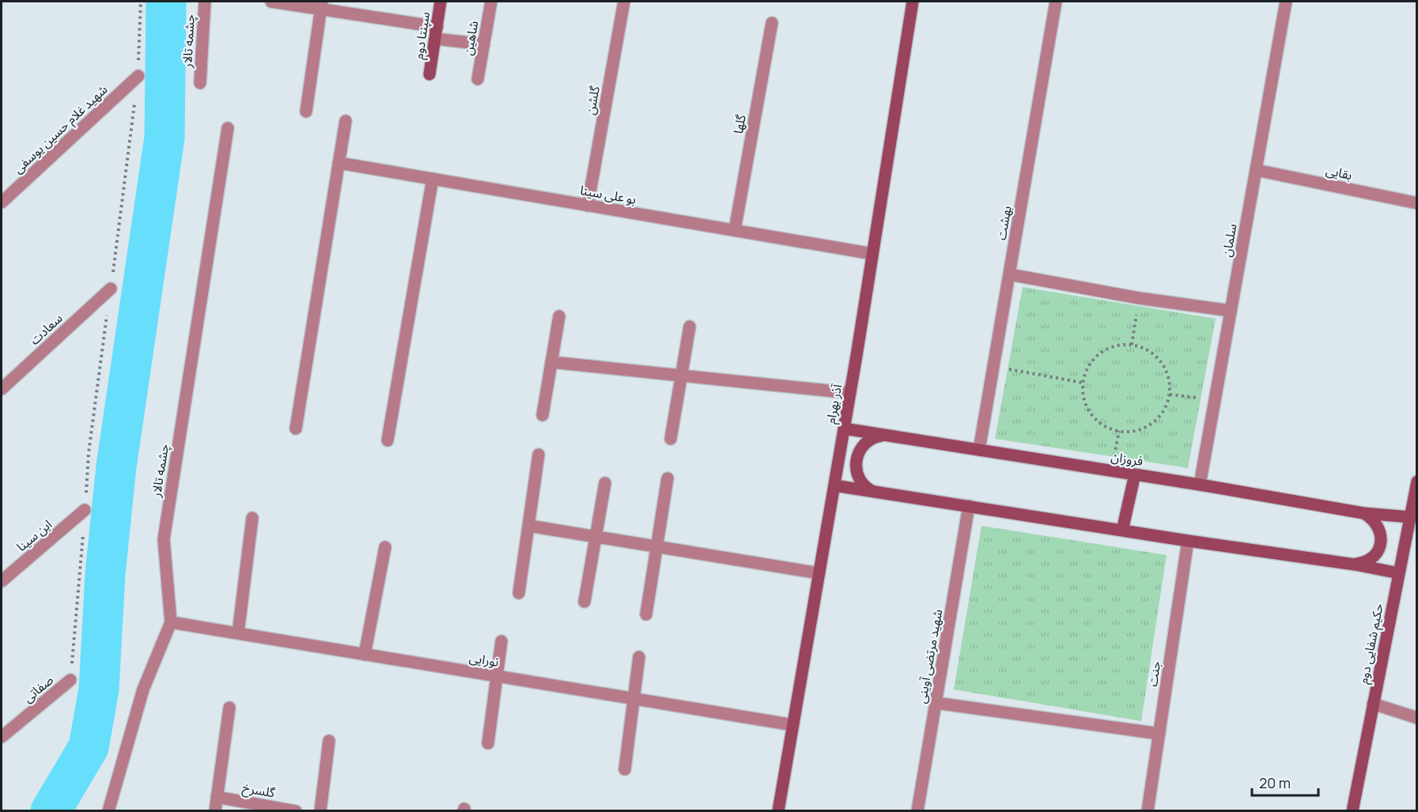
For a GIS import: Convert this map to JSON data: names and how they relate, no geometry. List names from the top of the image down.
{
  "streets": {
    "street": [
      "سپنتا دوم",
      "شاهین",
      "چشمه تالار",
      "گلشن",
      "گلها",
      "شهید غلام حسین یوسفی",
      "بقایی",
      "بو علی سینا",
      "بهشت",
      "سلمان",
      "سعادت",
      "آذر بهرام",
      "فروزان",
      "ابن سینا",
      "حکیم شفایی دوم",
      "شهید مرتضی آوینی",
      "نورایی",
      "جنت",
      "صفاتی",
      "گلسرخ"
    ]
  },
  "crossings": [
    ["چشمه تالار", "نورایی"],
    ["گلشن", "بو علی سینا"],
    ["گلها", "بو علی سینا"],
    ["بقایی", "سلمان"],
    ["بو علی سینا", "آذر بهرام"],
    ["بهشت", "فروزان"],
    ["سلمان", "فروزان"],
    ["آذر بهرام", "فروزان"],
    ["آذر بهرام", "نورایی"],
    ["فروزان", "حکیم شفایی دوم"]
  ],
  "scale_bar": "20 m"
}
